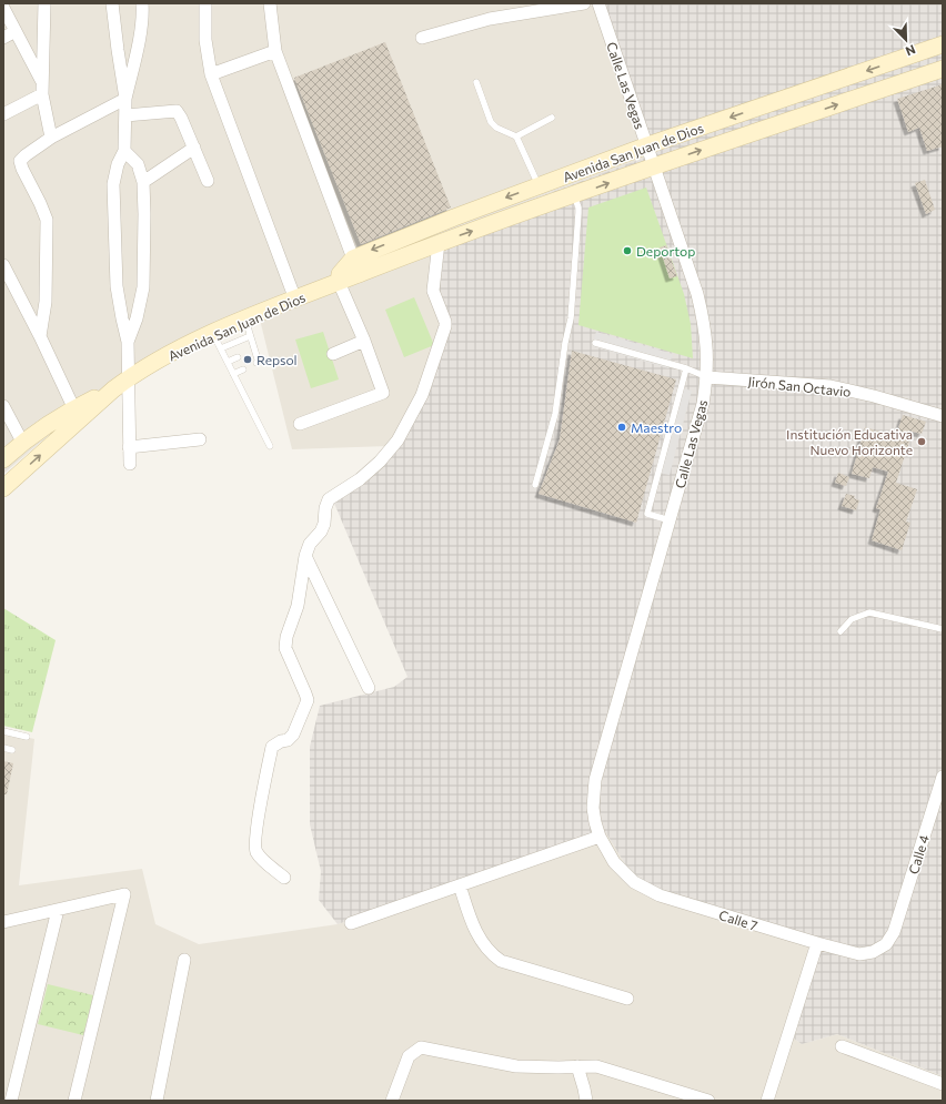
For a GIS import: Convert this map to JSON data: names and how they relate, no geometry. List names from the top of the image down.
{
  "streets": {
    "main road": ["Avenida San Juan de Dios"],
    "street": [
      "Calle Las Vegas",
      "Jirón San Octavio",
      "Calle 4",
      "Calle 7"
    ]
  },
  "crossings": [
    ["Calle Las Vegas", "Avenida San Juan de Dios"],
    ["Calle Las Vegas", "Jirón San Octavio"],
    ["Calle Las Vegas", "Calle 7"],
    ["Calle 4", "Calle 7"]
  ],
  "places": [
    "Deportop",
    "Repsol",
    "Maestro",
    "Institución Educativa Nuevo Horizonte"
  ],
  "north": "bottom right"
}
